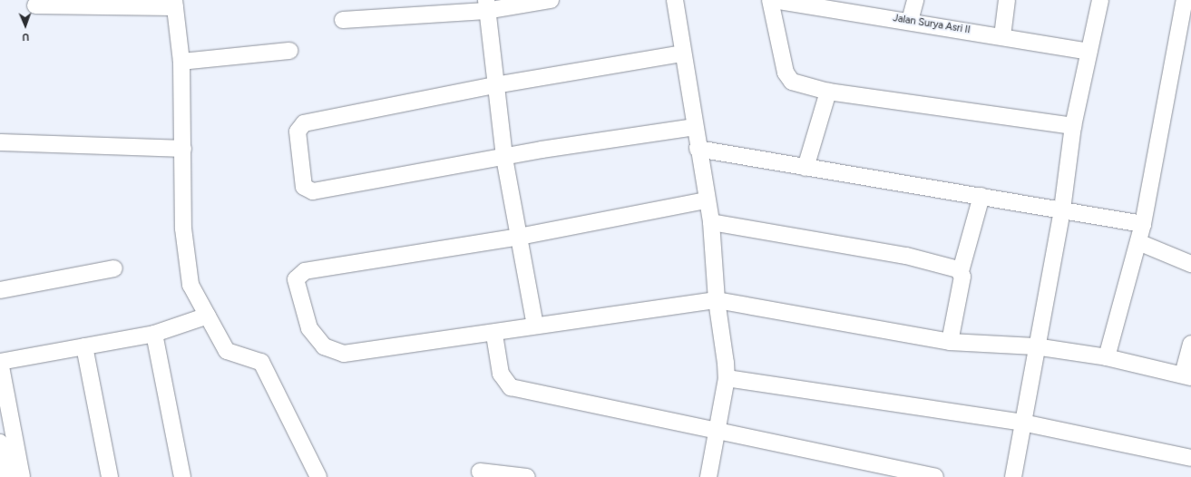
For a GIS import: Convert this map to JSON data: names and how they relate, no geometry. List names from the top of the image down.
{
  "streets": {
    "street": ["Jalan Surya Asri II"]
  },
  "north": "bottom"
}
